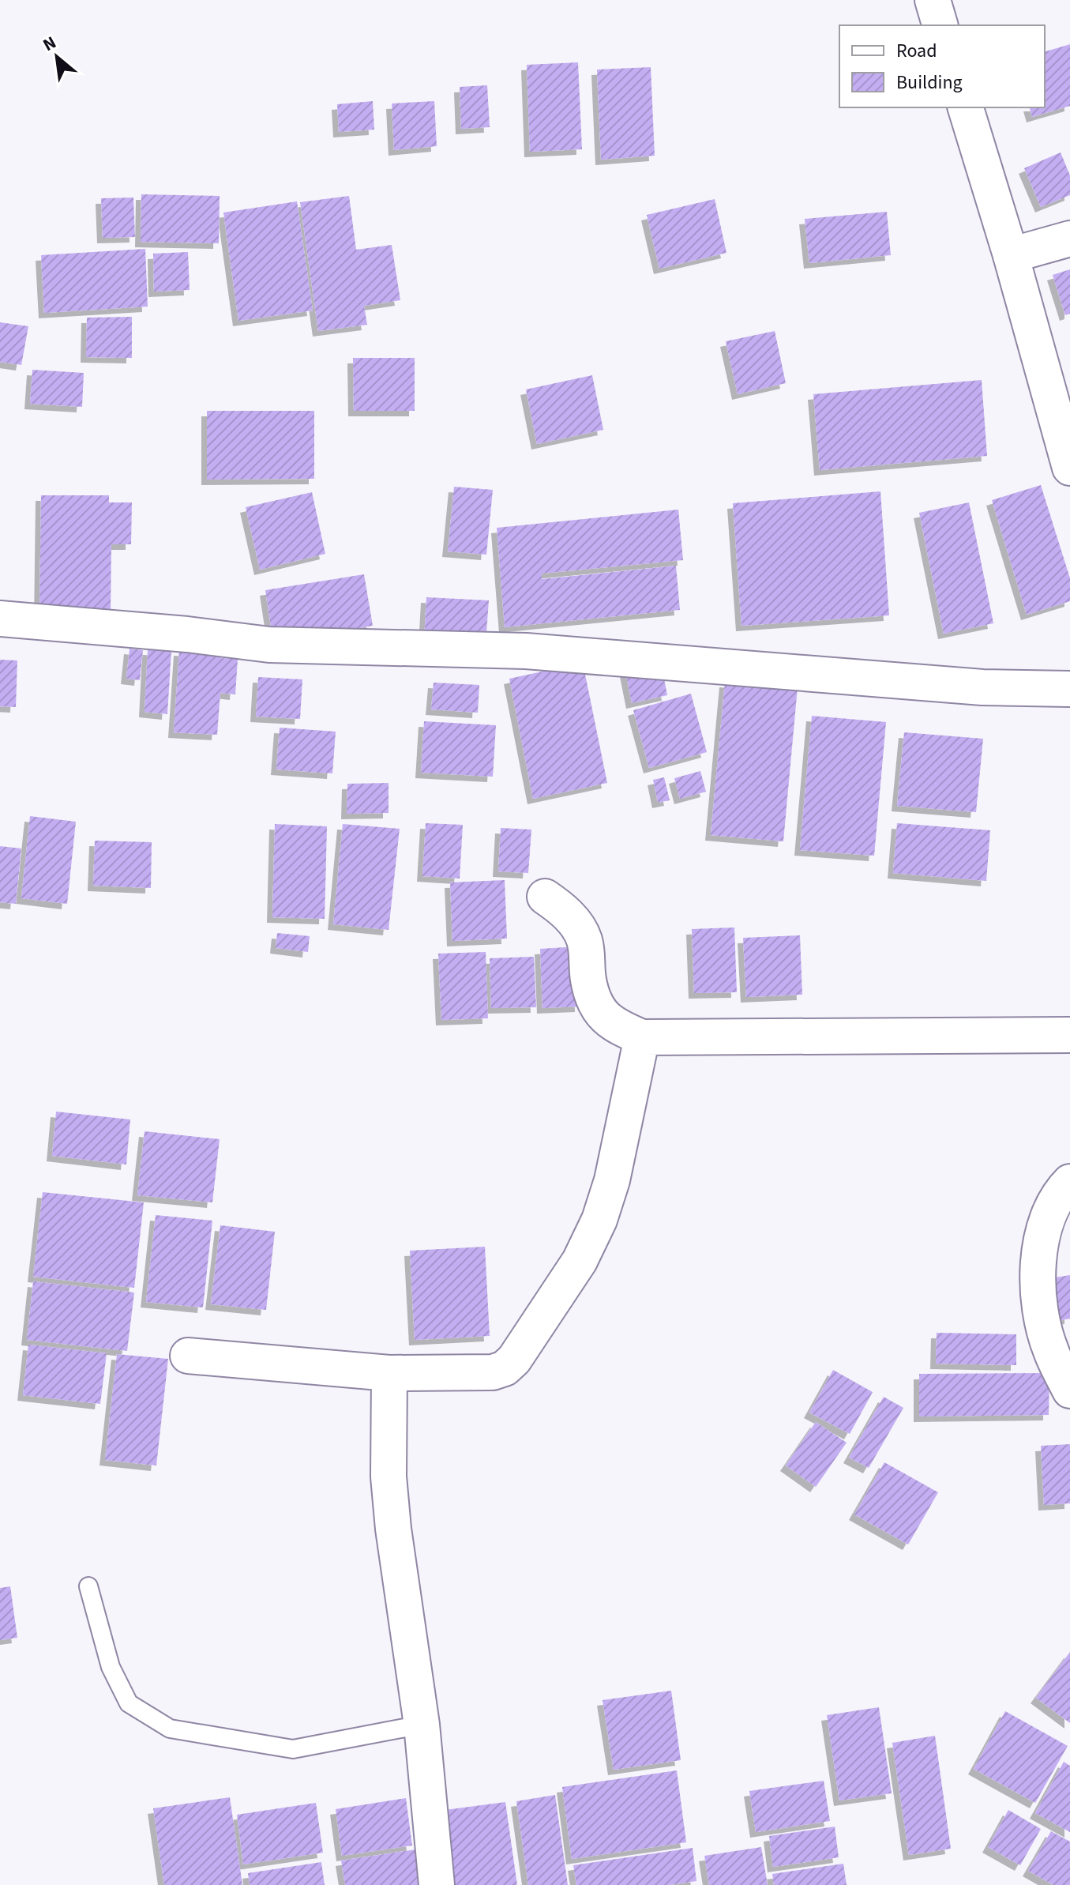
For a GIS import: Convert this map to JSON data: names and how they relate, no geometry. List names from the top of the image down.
{
  "legend": ["Road", "Building"],
  "north": "top left"
}
